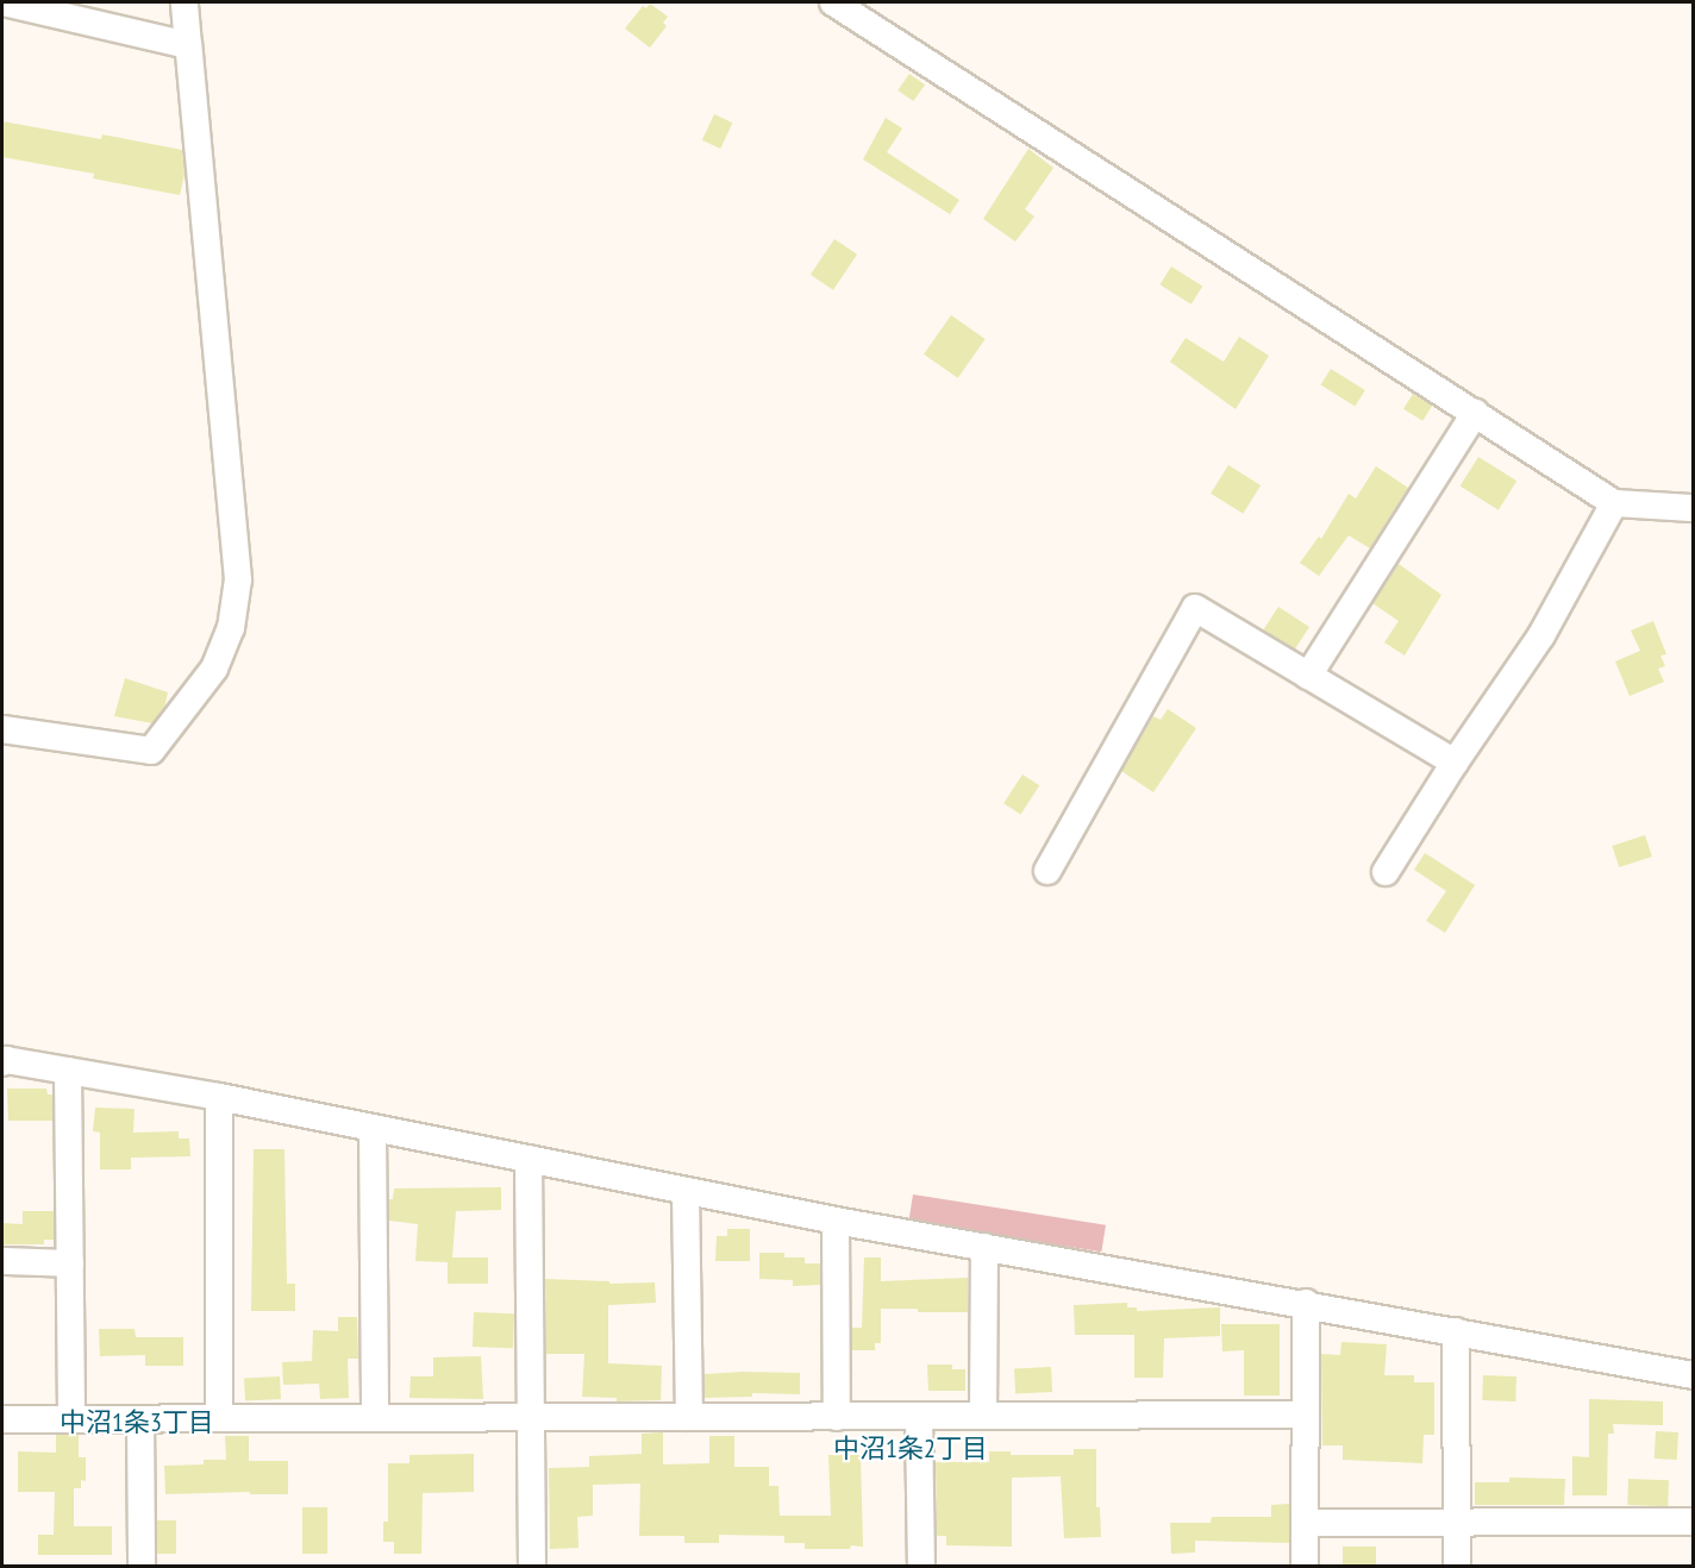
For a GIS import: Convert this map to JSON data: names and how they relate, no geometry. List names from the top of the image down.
{
  "districts": ["中沼1条3丁目", "中沼1条2丁目"]
}
